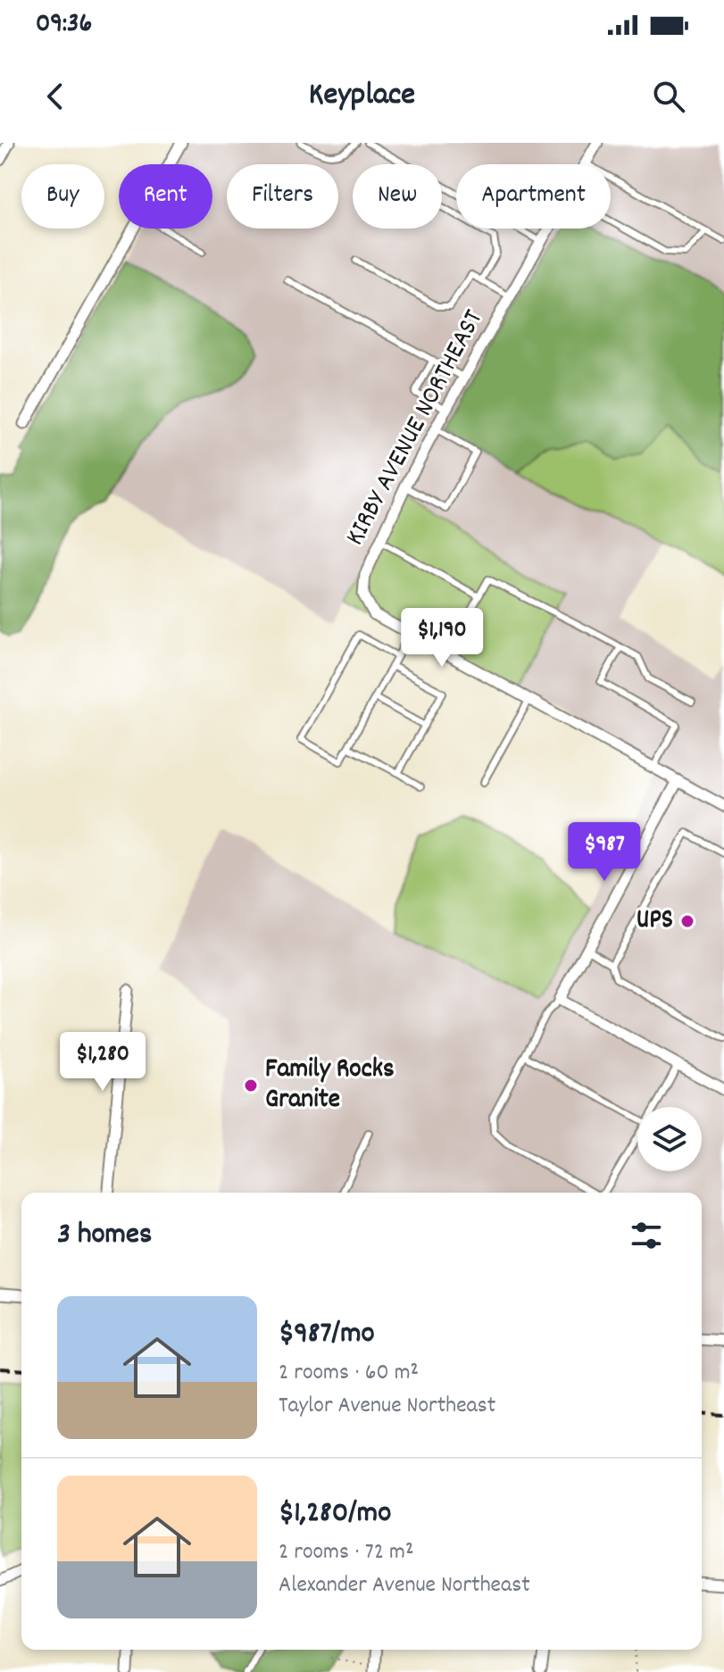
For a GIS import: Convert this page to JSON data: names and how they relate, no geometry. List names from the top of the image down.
{
  "streets": {
    "street": ["KIRBY AVENUE NORTHEAST"]
  },
  "places": ["UPS", "Family Rocks Granite"],
  "page": {
    "status": "09:36",
    "header": "Keyplace",
    "chip": [
      "Buy",
      "Rent",
      "Filters",
      "New",
      "Apartment"
    ],
    "price": ["$1,190", "$987", "$1,280"],
    "heading": "3 homes",
    "list": [
      {
        "name": "$987/mo",
        "note": "2 rooms · 60 m² · Taylor Avenue Northeast"
      },
      {
        "name": "$1,280/mo",
        "note": "2 rooms · 72 m² · Alexander Avenue Northeast"
      }
    ]
  }
}
